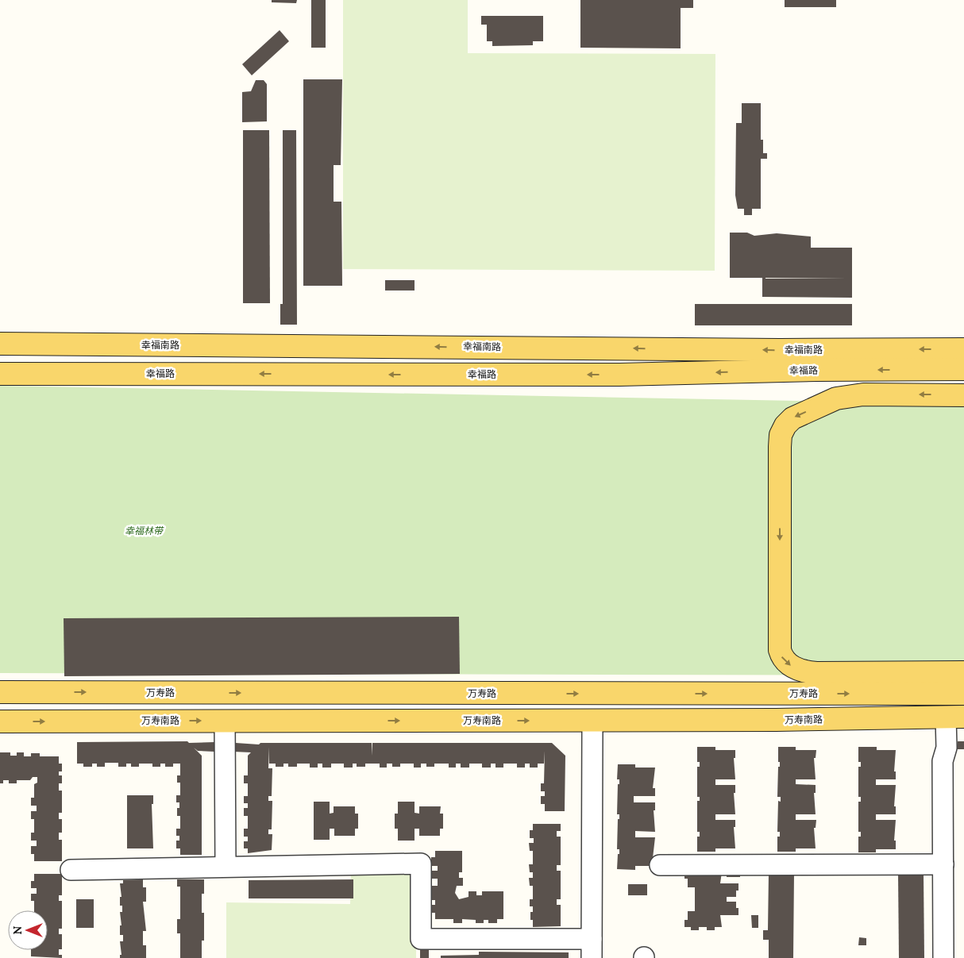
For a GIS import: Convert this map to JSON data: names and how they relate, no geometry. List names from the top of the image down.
{
  "streets": {
    "main road": [
      "幸福南路",
      "幸福路",
      "万寿路",
      "万寿南路"
    ]
  },
  "one_way": ["幸福南路", "幸福路", "万寿路"],
  "parks": ["幸福林带"],
  "north": "left"
}
